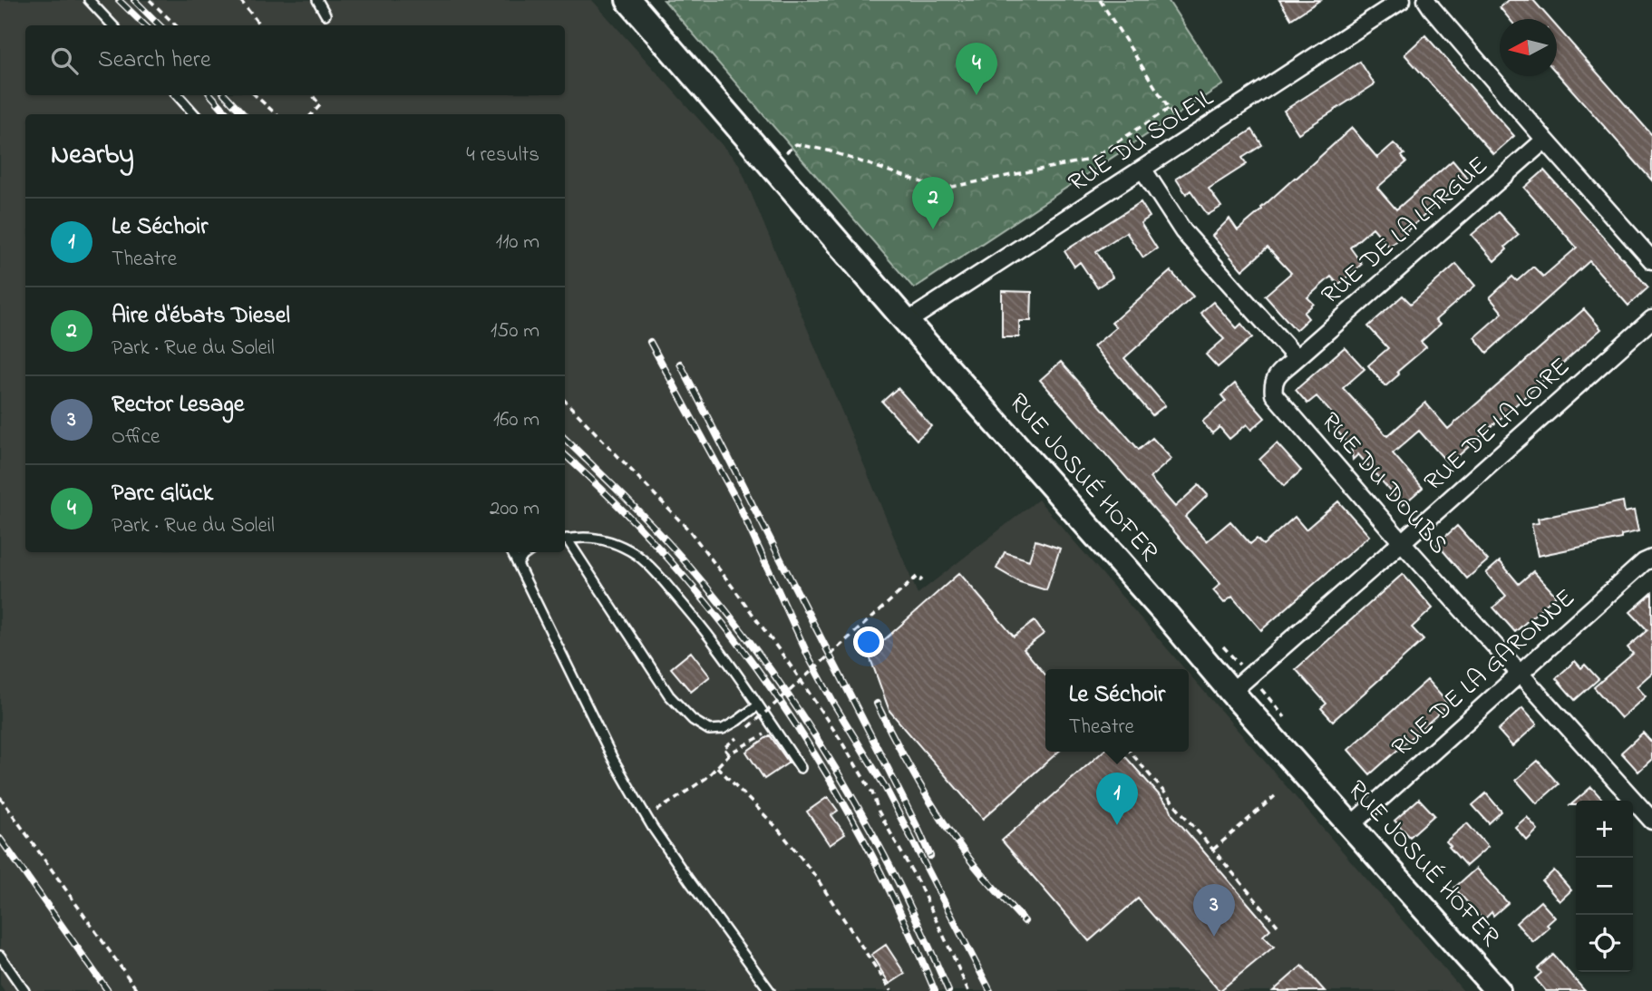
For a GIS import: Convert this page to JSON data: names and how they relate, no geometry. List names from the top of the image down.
{
  "streets": {
    "main road": ["RUE JOSUÉ HOFER"],
    "street": [
      "RUE DU SOLEIL",
      "RUE DE LA LARGUE",
      "RUE DE LA LOIRE",
      "RUE DU DOUBS",
      "RUE DE LA GARONNE"
    ]
  },
  "crossings": [
    ["RUE DU SOLEIL", "RUE JOSUÉ HOFER"],
    ["RUE DE LA LARGUE", "RUE DU DOUBS"],
    ["RUE DE LA LOIRE", "RUE JOSUÉ HOFER"],
    ["RUE DE LA LOIRE", "RUE DU DOUBS"],
    ["RUE JOSUÉ HOFER", "RUE DE LA GARONNE"],
    ["RUE DU DOUBS", "RUE DE LA GARONNE"]
  ],
  "north": "left",
  "page": {
    "search": "Search here",
    "pins": [
      "4",
      "2",
      "1",
      "3"
    ],
    "heading": ["Nearby", "4 results"],
    "list": [
      {
        "mark": "1",
        "name": "Le Séchoir",
        "note": "Theatre",
        "value": "110 m"
      },
      {
        "mark": "2",
        "name": "Aire d'ébats Diesel",
        "note": "Park · Rue du Soleil",
        "value": "150 m"
      },
      {
        "mark": "3",
        "name": "Rector Lesage",
        "note": "Office",
        "value": "160 m"
      },
      {
        "mark": "4",
        "name": "Parc Glück",
        "note": "Park · Rue du Soleil",
        "value": "200 m"
      }
    ],
    "popup": ["Le Séchoir", "Theatre"],
    "map_buttons": ["+", "−"]
  }
}
